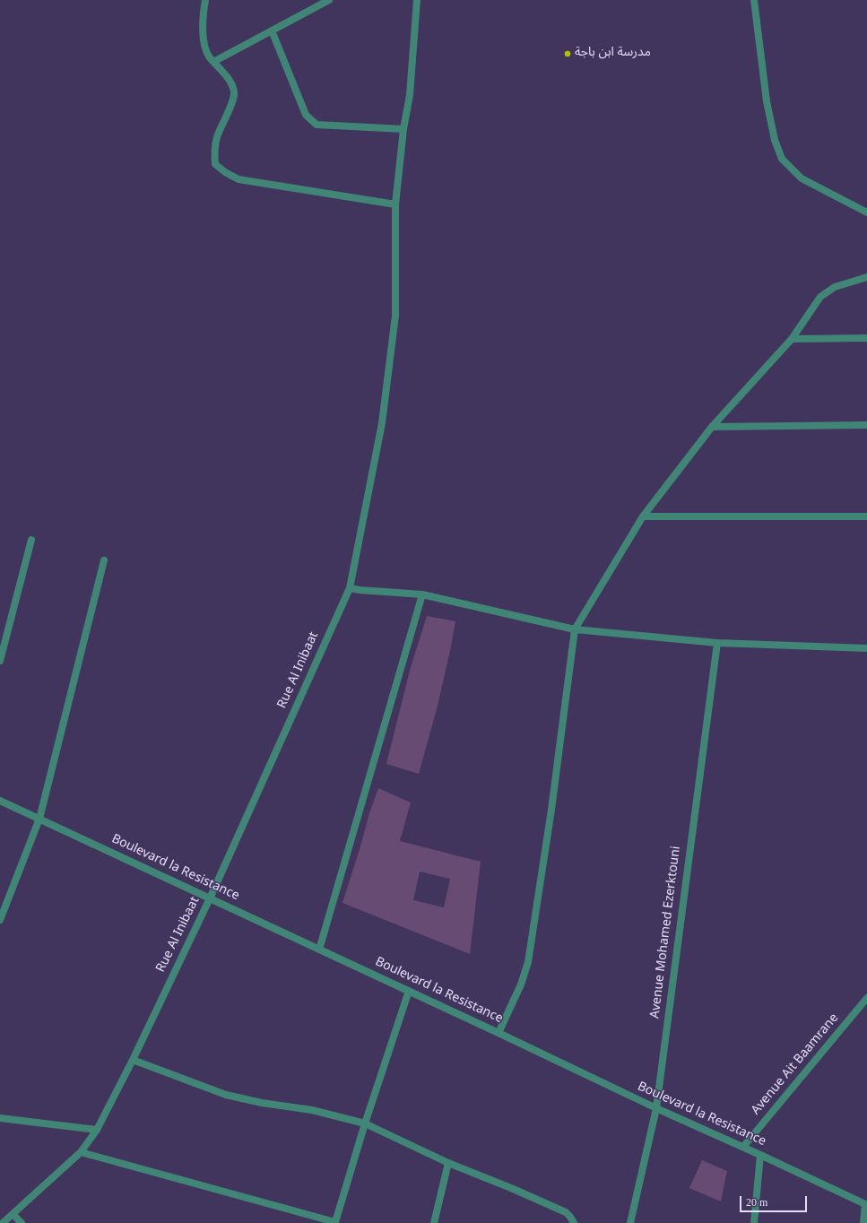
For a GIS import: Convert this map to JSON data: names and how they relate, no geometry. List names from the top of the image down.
{
  "streets": {
    "street": [
      "Rue Al Inibaat",
      "Boulevard la Resistance",
      "Avenue Mohamed Ezerktouni",
      "Avenue Ait Baamrane"
    ]
  },
  "crossings": [
    ["Rue Al Inibaat", "Boulevard la Resistance"],
    ["Boulevard la Resistance", "Avenue Mohamed Ezerktouni"],
    ["Boulevard la Resistance", "Avenue Ait Baamrane"]
  ],
  "places": ["مدرسة ابن باجة"],
  "scale_bar": "20 m"
}
